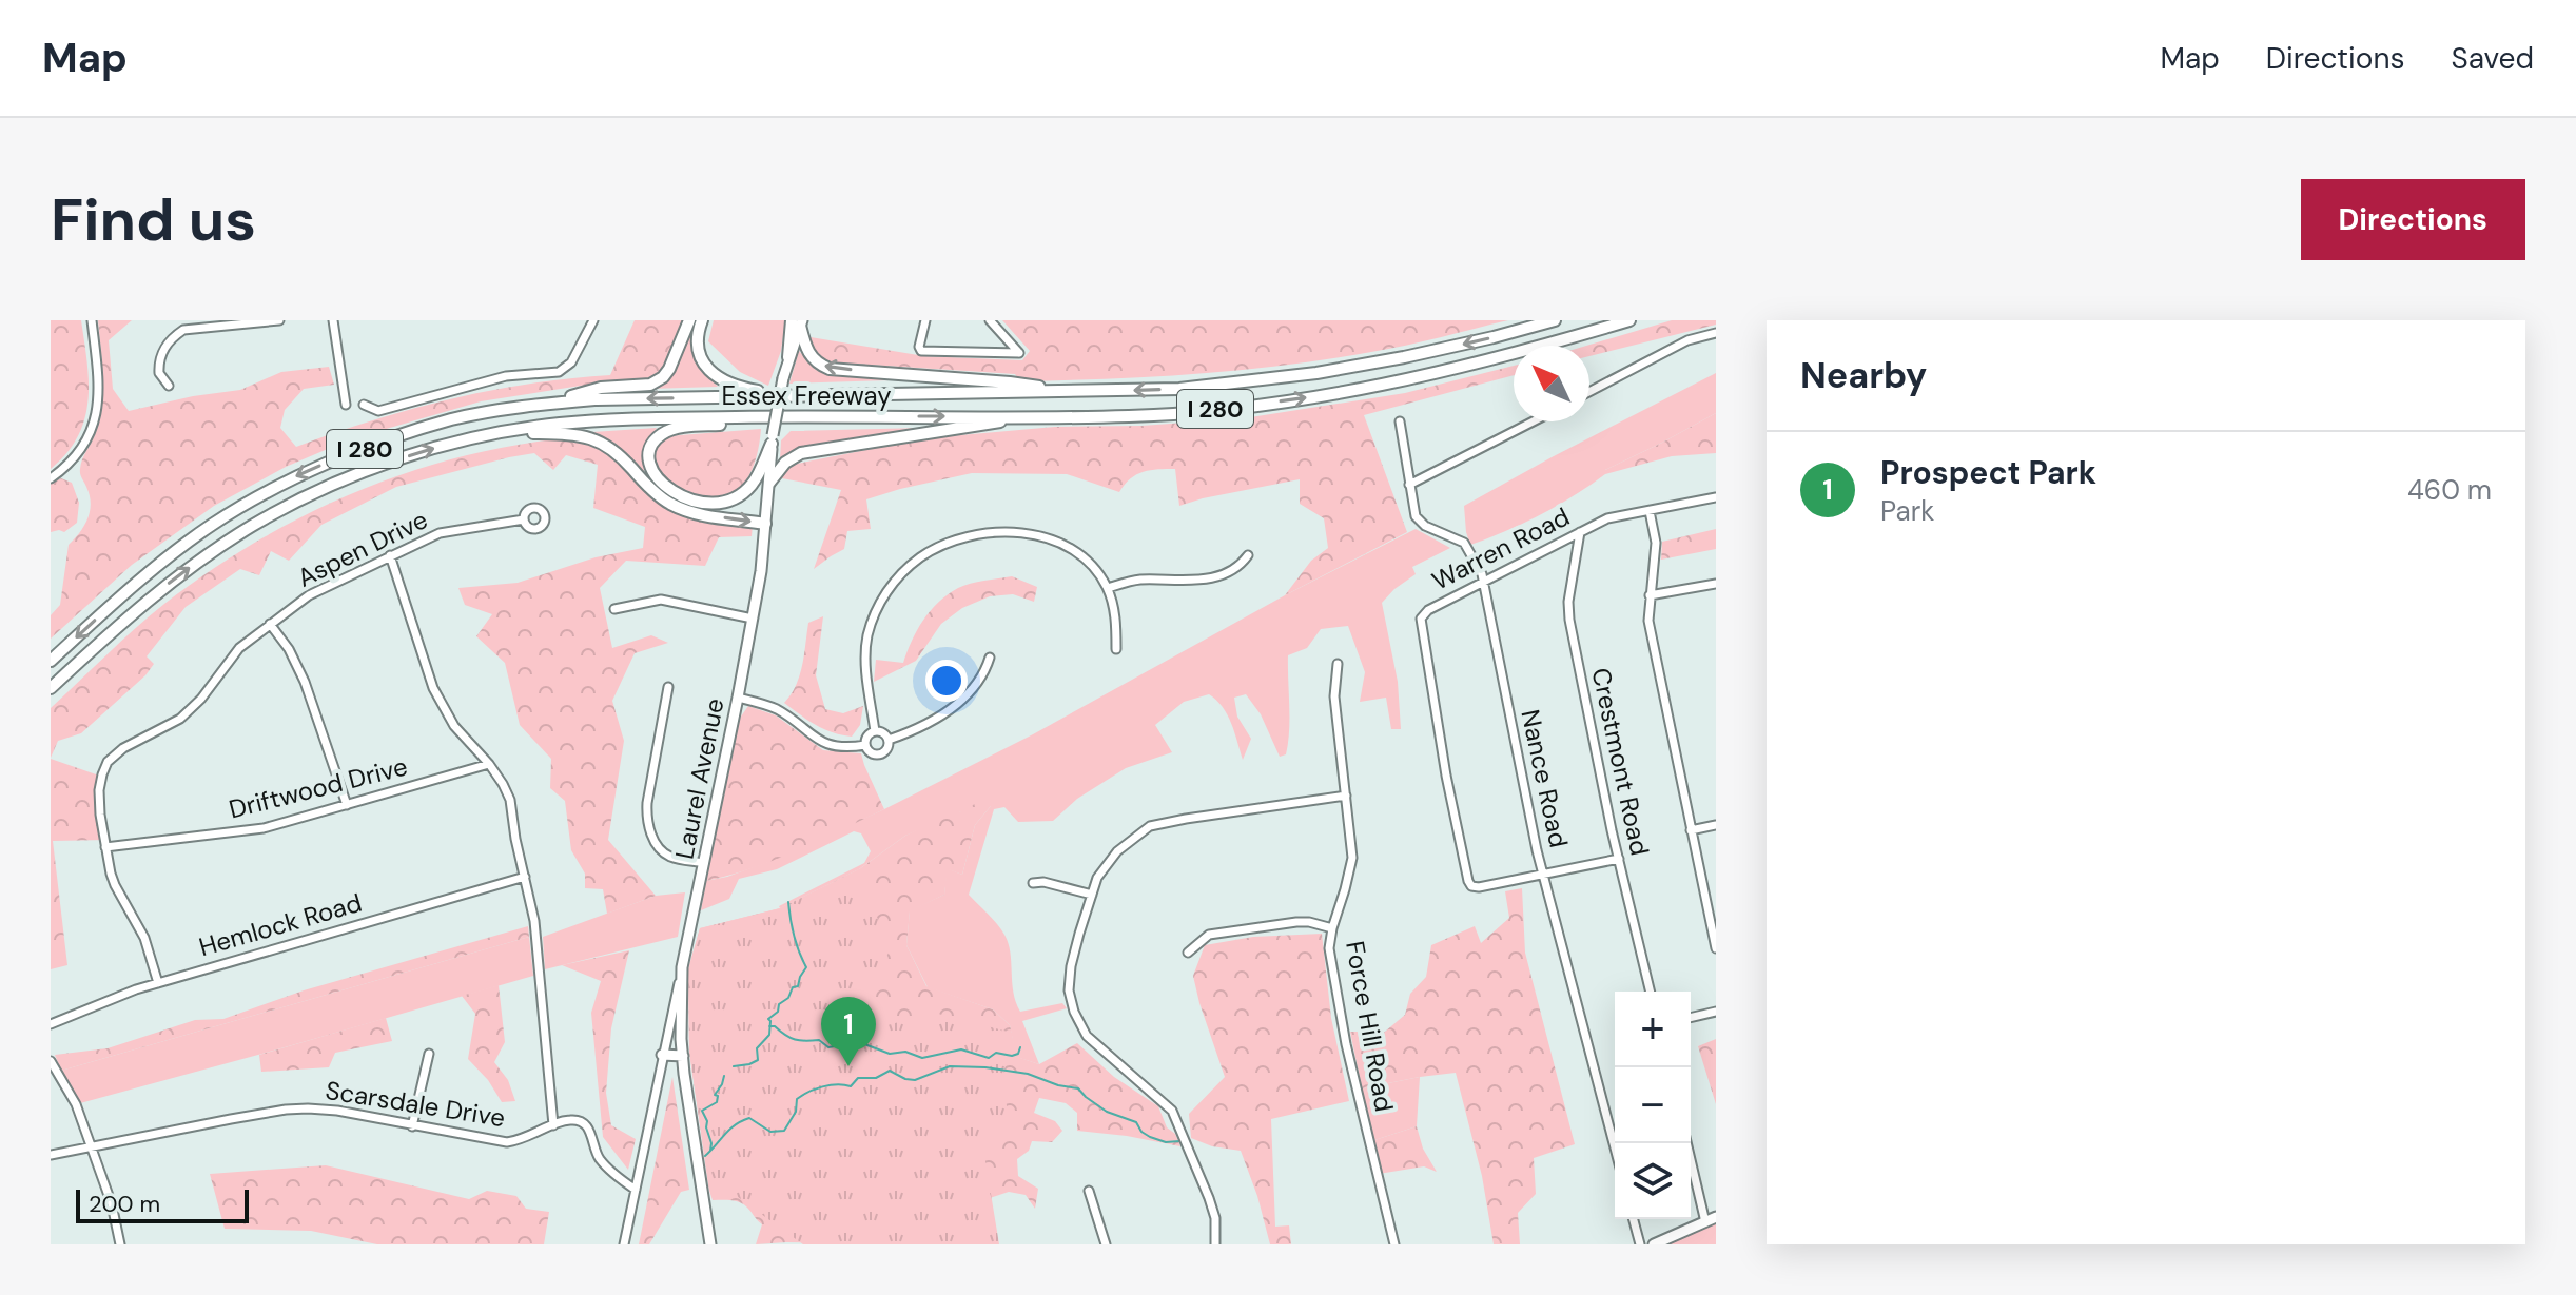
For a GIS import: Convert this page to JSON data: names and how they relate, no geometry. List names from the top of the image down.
{
  "streets": {
    "highway": ["Essex Freeway", "I 280"],
    "main road": ["Laurel Avenue"],
    "street": [
      "Aspen Drive",
      "Warren Road",
      "Crestmont Road",
      "Nance Road",
      "Driftwood Drive",
      "Hemlock Road",
      "Force Hill Road",
      "Scarsdale Drive"
    ]
  },
  "crossings": [
    ["Aspen Drive", "Driftwood Drive"],
    ["Aspen Drive", "Hemlock Road"],
    ["Warren Road", "Crestmont Road"],
    ["Warren Road", "Nance Road"]
  ],
  "scale_bar": "200 m",
  "north": "top left",
  "page": {
    "header": "Map",
    "nav": ["Map", "Directions", "Saved"],
    "buttons": "Directions",
    "title": "Find us",
    "heading": "Nearby",
    "list": [
      {
        "mark": "1",
        "name": "Prospect Park",
        "note": "Park",
        "value": "460 m"
      }
    ],
    "map_buttons": ["+", "−"],
    "pins": "1",
    "scale": "200 m"
  }
}
